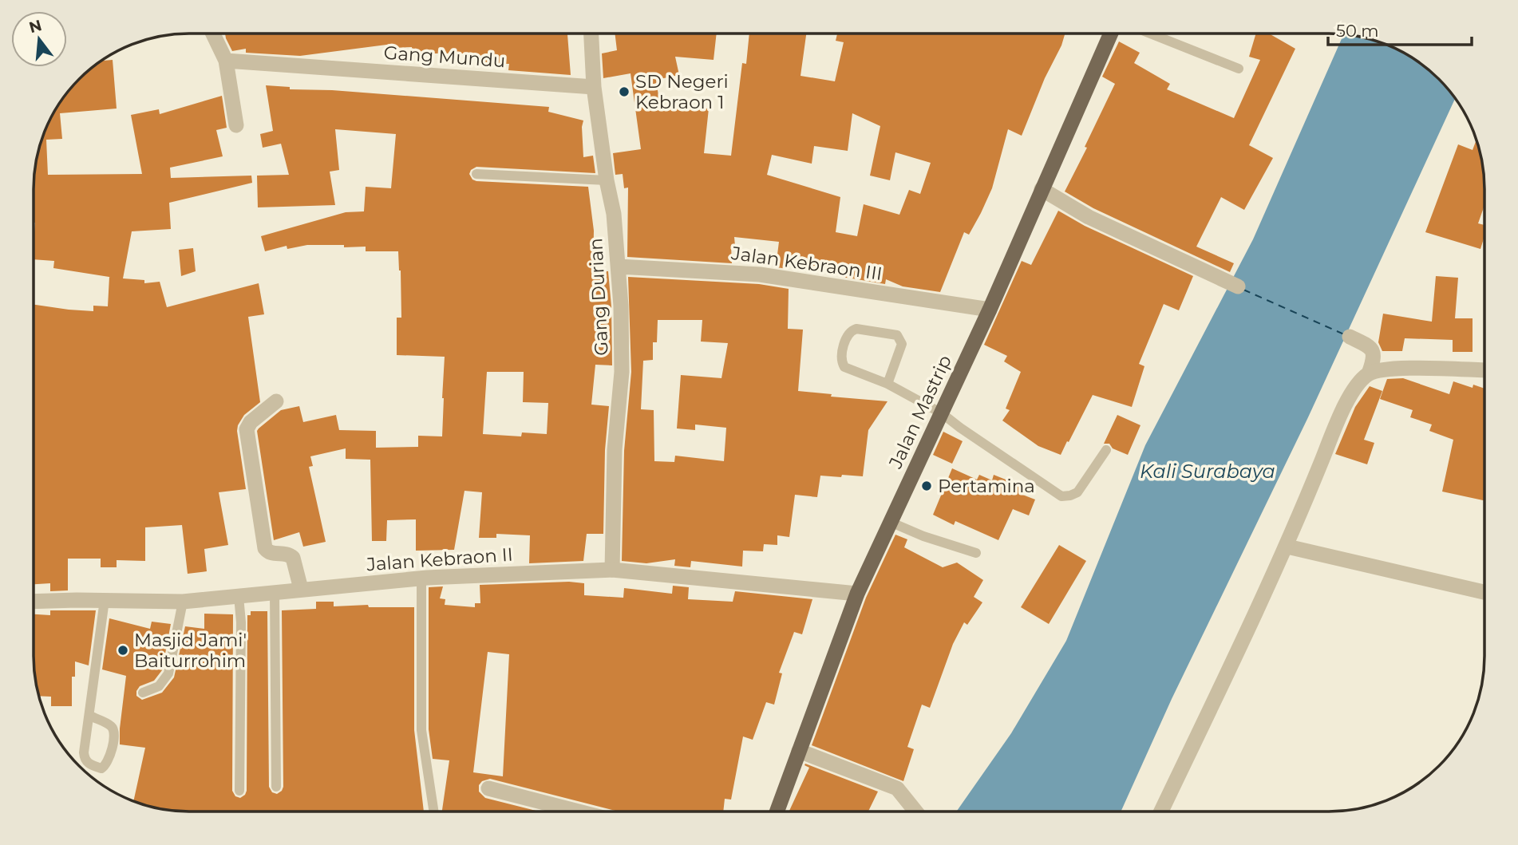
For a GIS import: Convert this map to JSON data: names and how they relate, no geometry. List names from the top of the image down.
{
  "streets": {
    "main road": ["Jalan Mastrip"],
    "street": [
      "Gang Mundu",
      "Jalan Kebraon III",
      "Gang Durian",
      "Jalan Kebraon II"
    ]
  },
  "crossings": [
    ["Gang Mundu", "Gang Durian"],
    ["Jalan Kebraon III", "Gang Durian"],
    ["Jalan Kebraon III", "Jalan Mastrip"],
    ["Gang Durian", "Jalan Kebraon II"],
    ["Jalan Mastrip", "Jalan Kebraon II"]
  ],
  "water": ["Kali Surabaya"],
  "places": ["SD Negeri Kebraon 1", "Pertamina", "Masjid Jami' Baiturrohim"],
  "scale_bar": "50 m",
  "north": "top"
}
